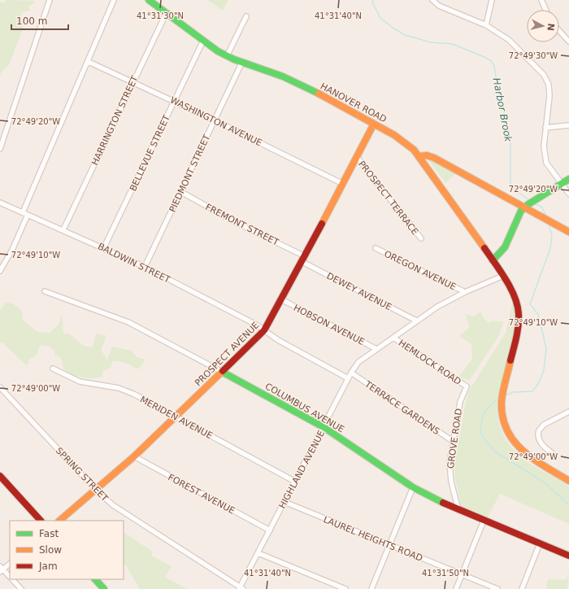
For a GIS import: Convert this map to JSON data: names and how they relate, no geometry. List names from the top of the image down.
{
  "streets": {
    "street": [
      "HANOVER ROAD",
      "HARRINGTON STREET",
      "WASHINGTON AVENUE",
      "BELLEVUE STREET",
      "PIEDMONT STREET",
      "PROSPECT TERRACE",
      "FREMONT STREET",
      "BALDWIN STREET",
      "OREGON AVENUE",
      "DEWEY AVENUE",
      "HOBSON AVENUE",
      "PROSPECT AVENUE",
      "HEMLOCK ROAD",
      "COLUMBUS AVENUE",
      "TERRACE GARDENS",
      "MERIDEN AVENUE",
      "GROVE ROAD",
      "HIGHLAND AVENUE",
      "SPRING STREET",
      "FOREST AVENUE",
      "LAUREL HEIGHTS ROAD"
    ]
  },
  "crossings": [
    ["HANOVER ROAD", "HARRINGTON STREET"],
    ["HANOVER ROAD", "BELLEVUE STREET"],
    ["HANOVER ROAD", "PIEDMONT STREET"],
    ["HANOVER ROAD", "PROSPECT AVENUE"],
    ["HANOVER ROAD", "HIGHLAND AVENUE"],
    ["HARRINGTON STREET", "WASHINGTON AVENUE"],
    ["HARRINGTON STREET", "BALDWIN STREET"],
    ["WASHINGTON AVENUE", "BELLEVUE STREET"],
    ["WASHINGTON AVENUE", "PIEDMONT STREET"],
    ["WASHINGTON AVENUE", "PROSPECT AVENUE"],
    ["BELLEVUE STREET", "BALDWIN STREET"],
    ["PIEDMONT STREET", "FREMONT STREET"],
    ["PIEDMONT STREET", "BALDWIN STREET"],
    ["PROSPECT TERRACE", "PROSPECT AVENUE"],
    ["FREMONT STREET", "DEWEY AVENUE"],
    ["FREMONT STREET", "PROSPECT AVENUE"],
    ["BALDWIN STREET", "PROSPECT AVENUE"],
    ["BALDWIN STREET", "HIGHLAND AVENUE"],
    ["OREGON AVENUE", "HIGHLAND AVENUE"],
    ["DEWEY AVENUE", "PROSPECT AVENUE"],
    ["DEWEY AVENUE", "HIGHLAND AVENUE"],
    ["HOBSON AVENUE", "PROSPECT AVENUE"],
    ["HOBSON AVENUE", "HIGHLAND AVENUE"],
    ["PROSPECT AVENUE", "COLUMBUS AVENUE"],
    ["PROSPECT AVENUE", "MERIDEN AVENUE"],
    ["PROSPECT AVENUE", "SPRING STREET"],
    ["PROSPECT AVENUE", "FOREST AVENUE"],
    ["HEMLOCK ROAD", "GROVE ROAD"],
    ["HEMLOCK ROAD", "HIGHLAND AVENUE"],
    ["COLUMBUS AVENUE", "GROVE ROAD"],
    ["COLUMBUS AVENUE", "HIGHLAND AVENUE"],
    ["TERRACE GARDENS", "GROVE ROAD"],
    ["TERRACE GARDENS", "HIGHLAND AVENUE"],
    ["MERIDEN AVENUE", "HIGHLAND AVENUE"],
    ["HIGHLAND AVENUE", "SPRING STREET"],
    ["HIGHLAND AVENUE", "FOREST AVENUE"],
    ["HIGHLAND AVENUE", "LAUREL HEIGHTS ROAD"]
  ],
  "water": ["Harbor Brook"],
  "legend": ["Fast", "Slow", "Jam"],
  "scale_bar": "100 m",
  "north": "right",
  "coordinates": [
    "41°31'30\"N",
    "41°31'40\"N",
    "72°49'30\"W",
    "72°49'20\"W",
    "72°49'10\"W",
    "72°49'00\"W",
    "41°31'50\"N"
  ]
}
